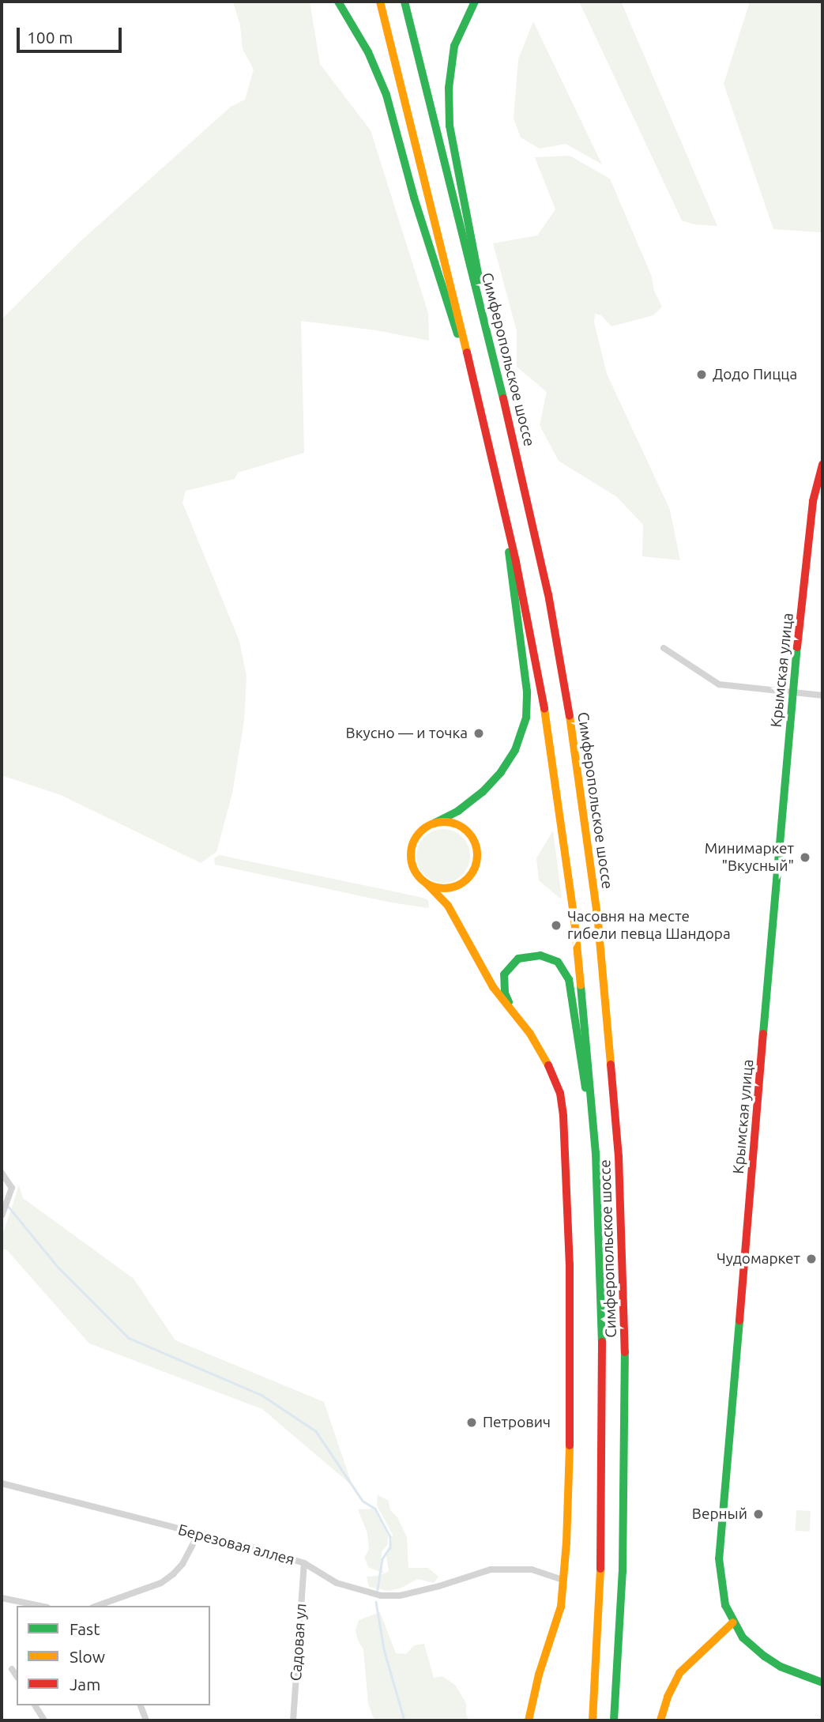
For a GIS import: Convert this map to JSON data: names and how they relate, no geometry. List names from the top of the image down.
{
  "streets": {
    "main road": ["Симферопольское шоссе", "Крымская улица"],
    "street": ["Березовая аллея", "Садовая ул"]
  },
  "crossings": [
    ["Березовая аллея", "Садовая ул"]
  ],
  "places": [
    "Додо Пицца",
    "Вкусно — и точка",
    "Минимаркет \"Вкусный\"",
    "Часовня на месте гибели певца Шандора",
    "Чудомаркет",
    "Петрович",
    "Верный"
  ],
  "legend": ["Fast", "Slow", "Jam"],
  "scale_bar": "100 m"
}
